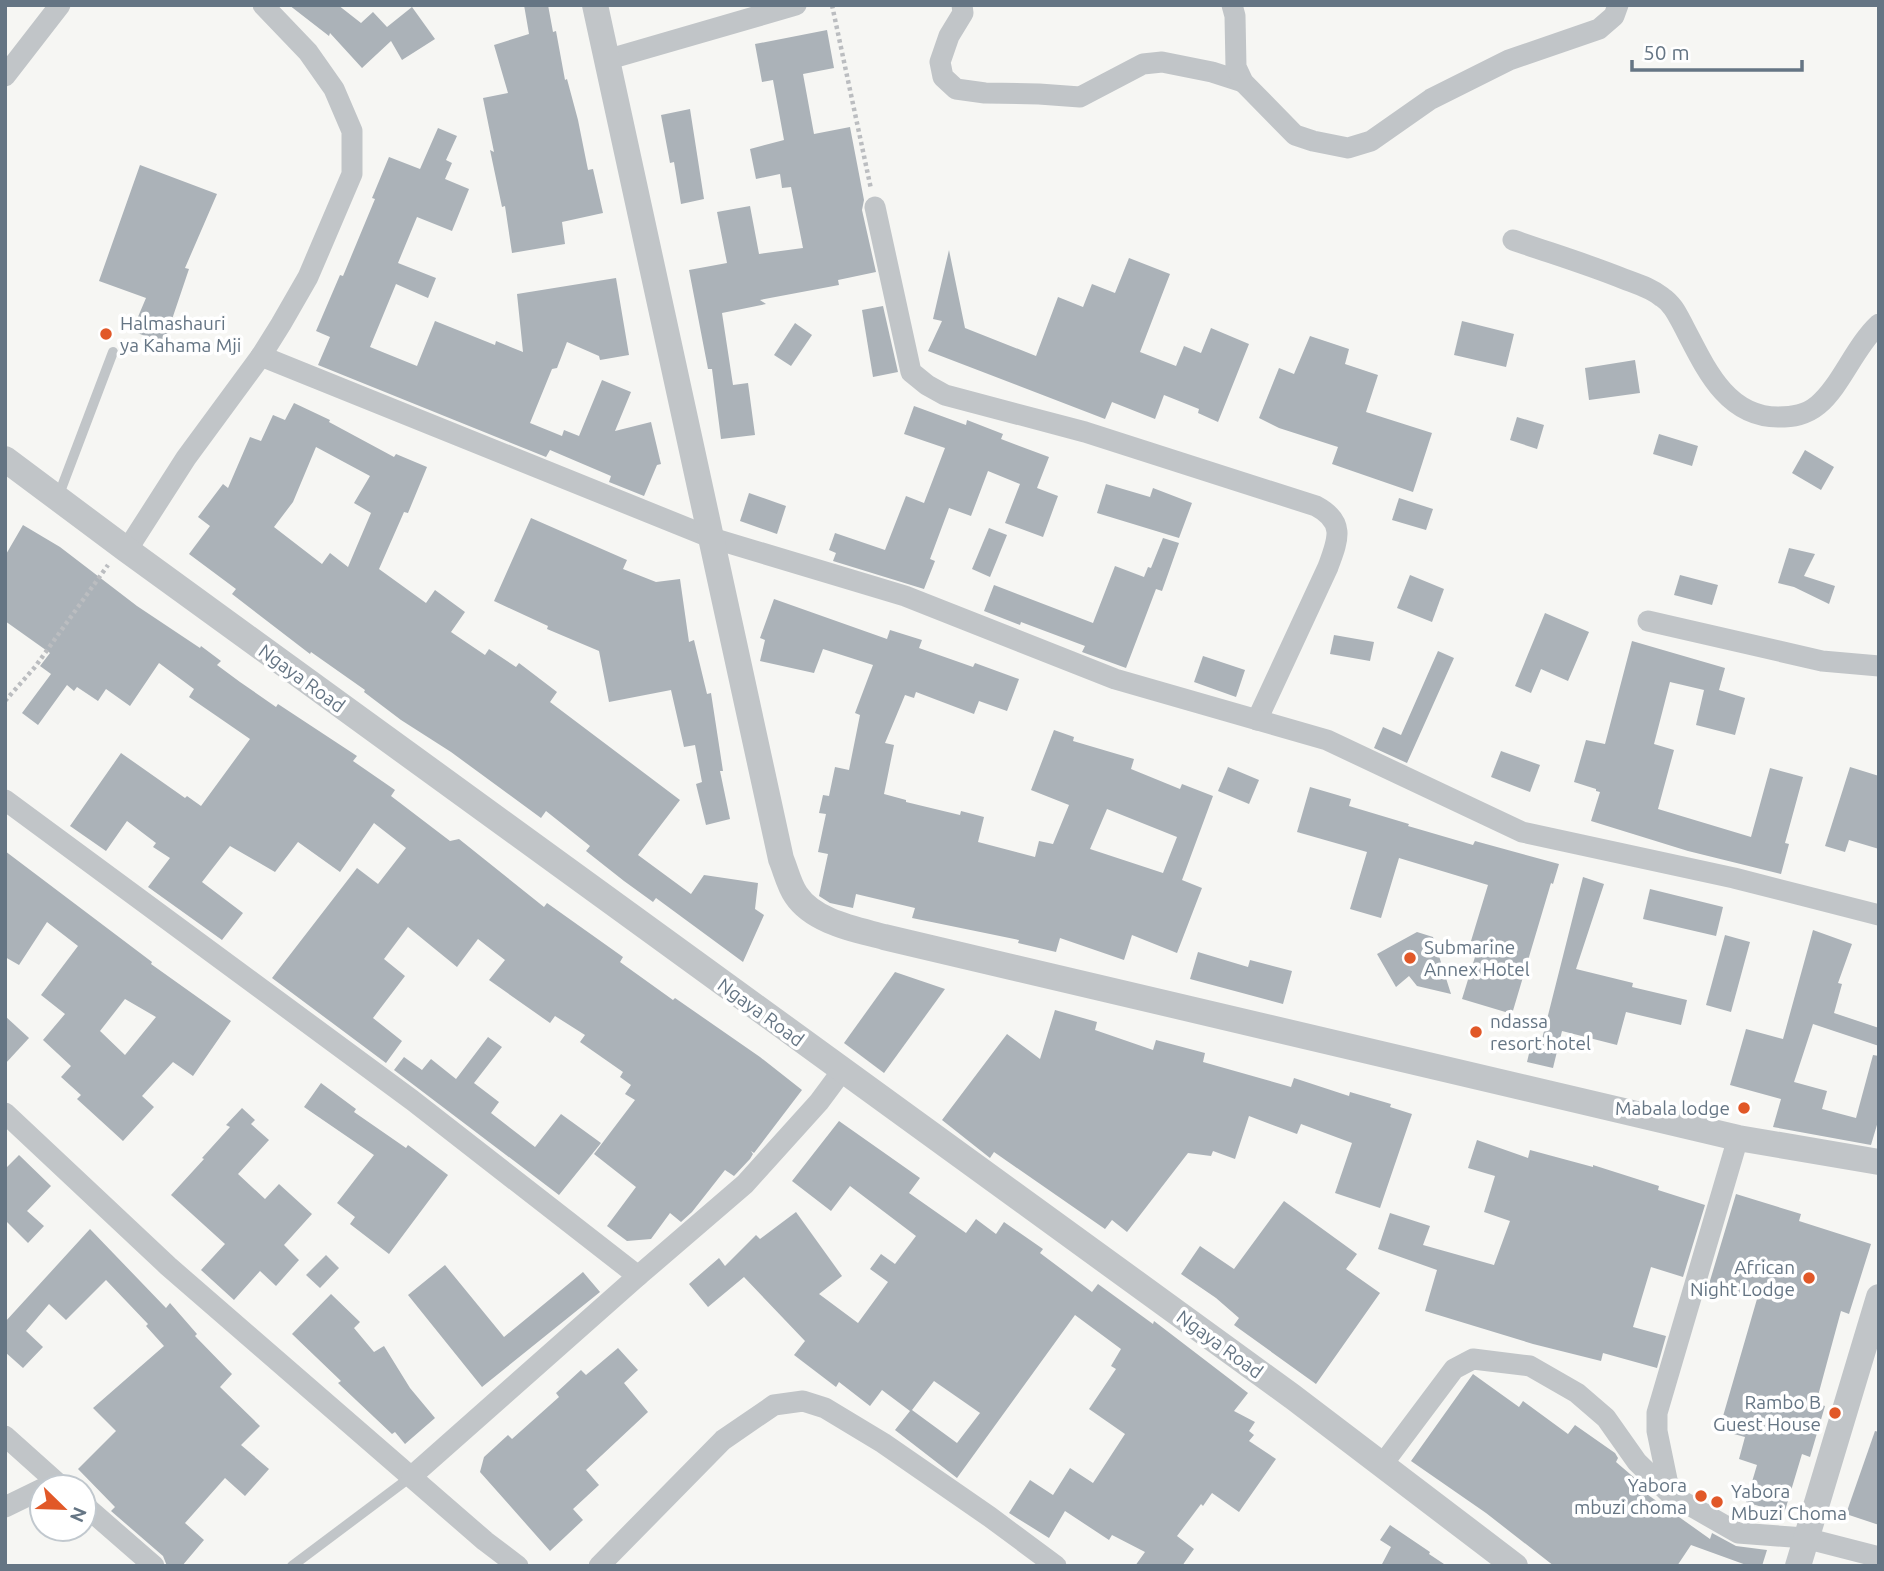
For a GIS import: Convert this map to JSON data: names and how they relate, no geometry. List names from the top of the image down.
{
  "streets": {
    "street": ["Ngaya Road"]
  },
  "places": [
    "Halmashauri ya Kahama Mji",
    "Submarine Annex Hotel",
    "ndassa resort hotel",
    "Mabala lodge",
    "African Night Lodge",
    "Rambo B Guest House",
    "Yabora mbuzi choma",
    "Yabora Mbuzi Choma"
  ],
  "scale_bar": "50 m",
  "north": "bottom right"
}
